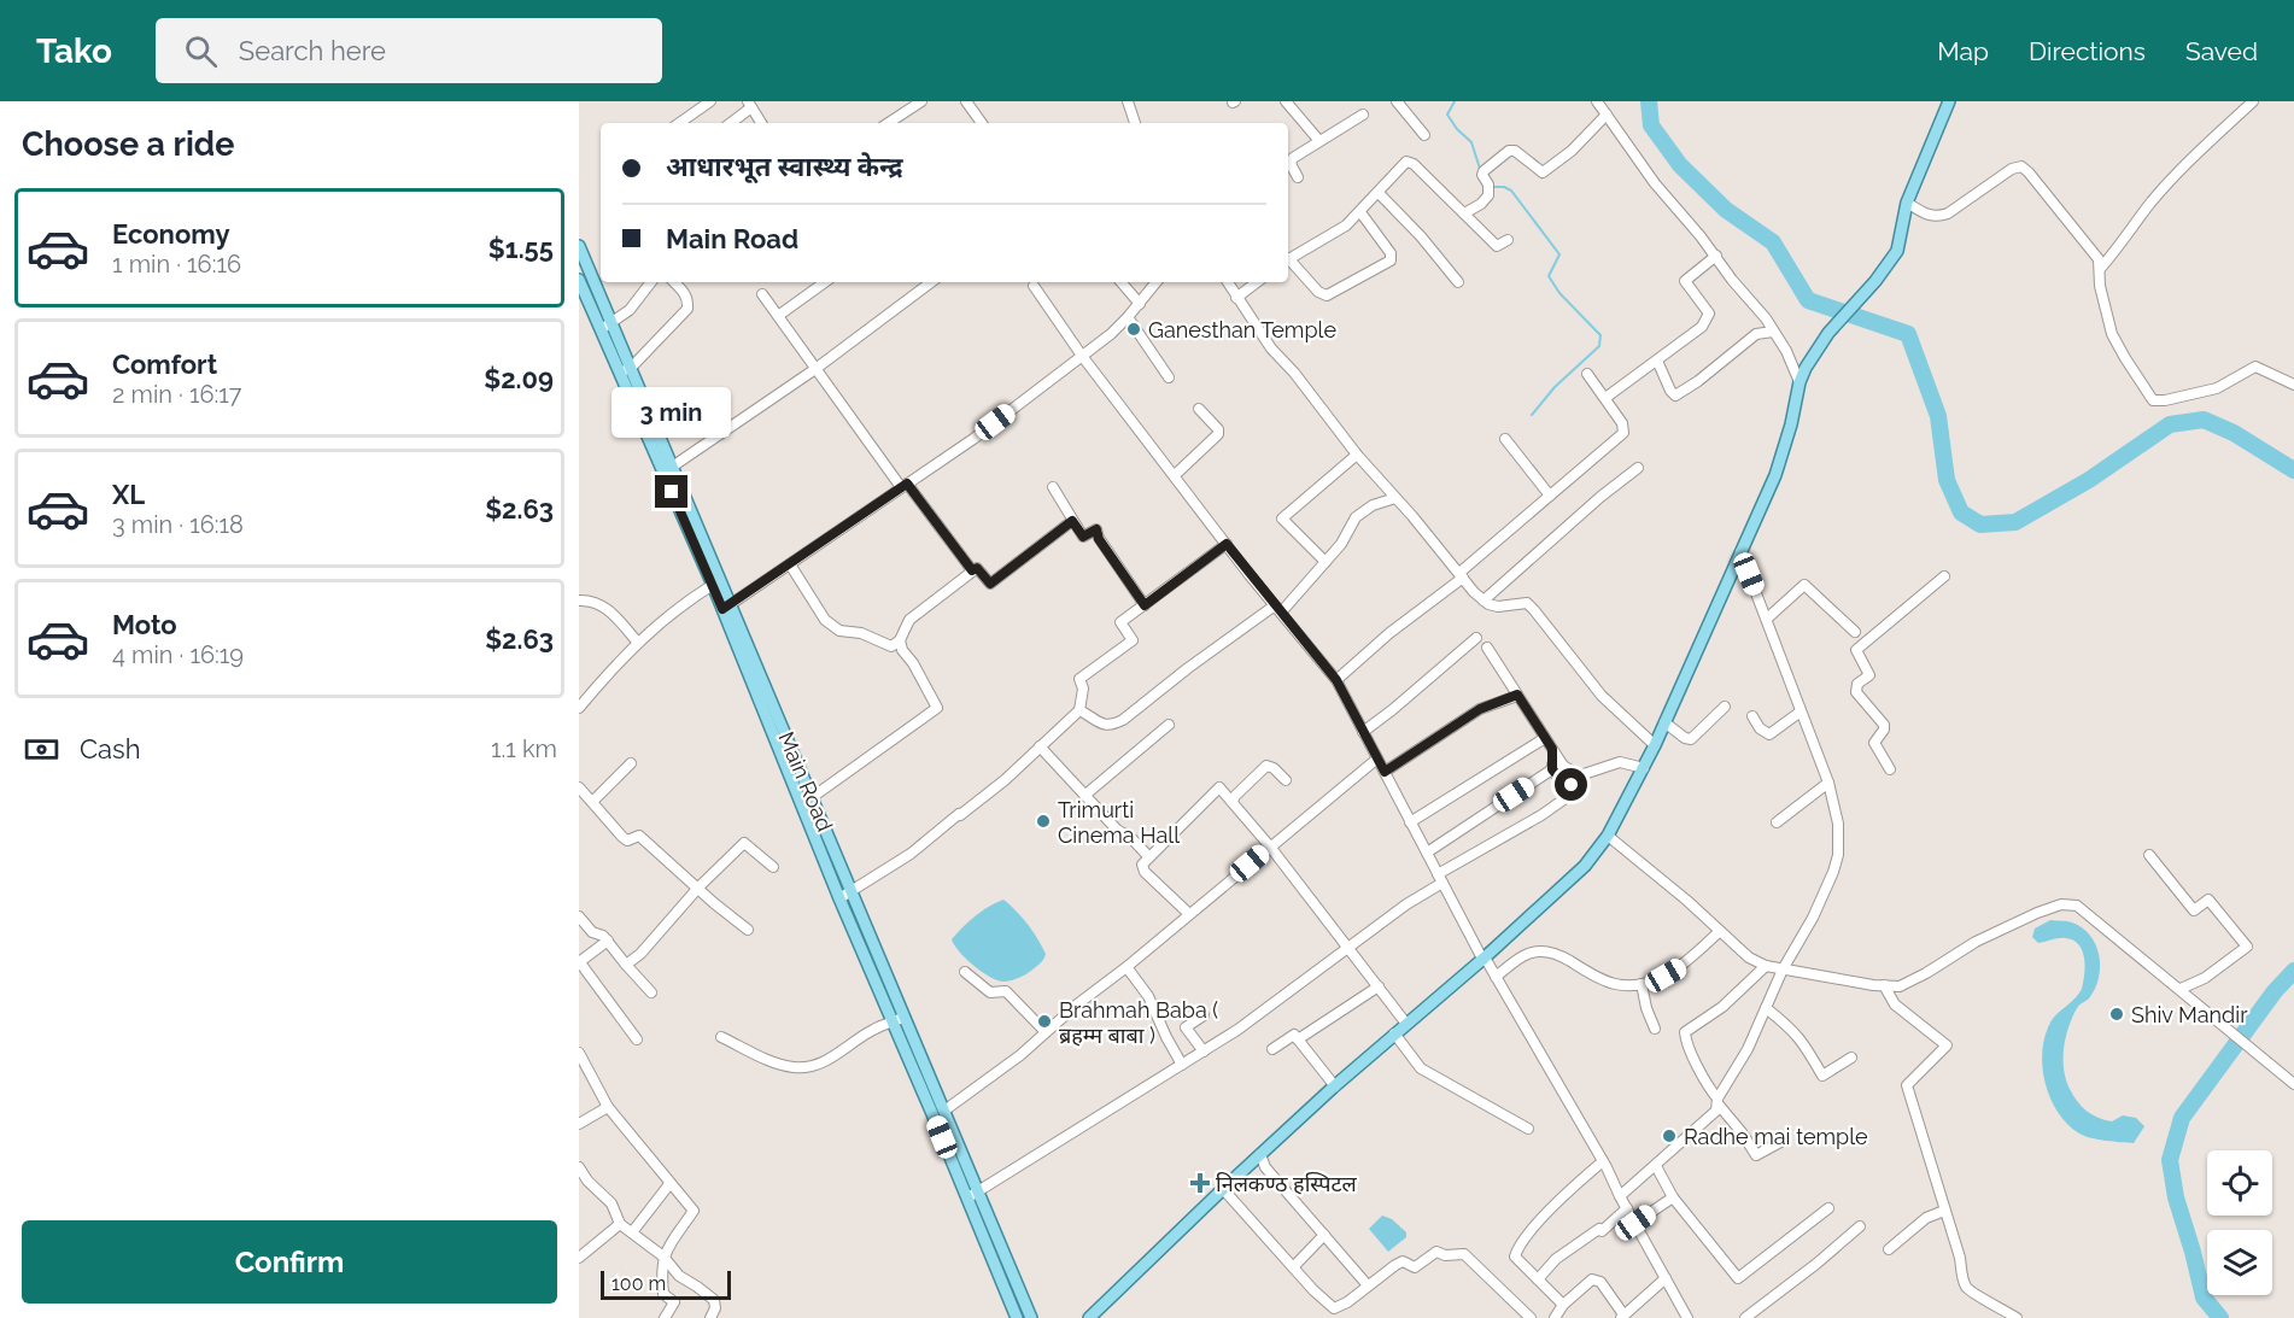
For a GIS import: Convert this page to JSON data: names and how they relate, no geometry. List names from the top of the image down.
{
  "streets": {
    "main road": ["Main Road"]
  },
  "places": {
    "other": [
      "Ganesthan Temple",
      "Trimurti Cinema Hall",
      "Shiv Mandir",
      "Brahmah Baba ( ब्रहम्म बाबा )",
      "Radhe mai temple"
    ],
    "health": ["निलकण्ठ हस्पिटल"]
  },
  "scale_bar": "100 m",
  "page": {
    "header": "Tako",
    "search": "Search here",
    "nav": ["Map", "Directions", "Saved"],
    "heading": "Choose a ride",
    "banner": ["आधारभूत स्वास्थ्य केन्द्र", "Main Road"],
    "list": [
      {
        "name": "Economy",
        "note": "1 min · 16:16",
        "value": "$1.55"
      },
      {
        "name": "Comfort",
        "note": "2 min · 16:17",
        "value": "$2.09"
      },
      {
        "name": "XL",
        "note": "3 min · 16:18",
        "value": "$2.63"
      },
      {
        "name": "Moto",
        "note": "4 min · 16:19",
        "value": "$2.63"
      }
    ],
    "bubble": "3 min",
    "pay": ["Cash", "1.1 km"],
    "buttons": "Confirm",
    "scale": "100 m"
  }
}
